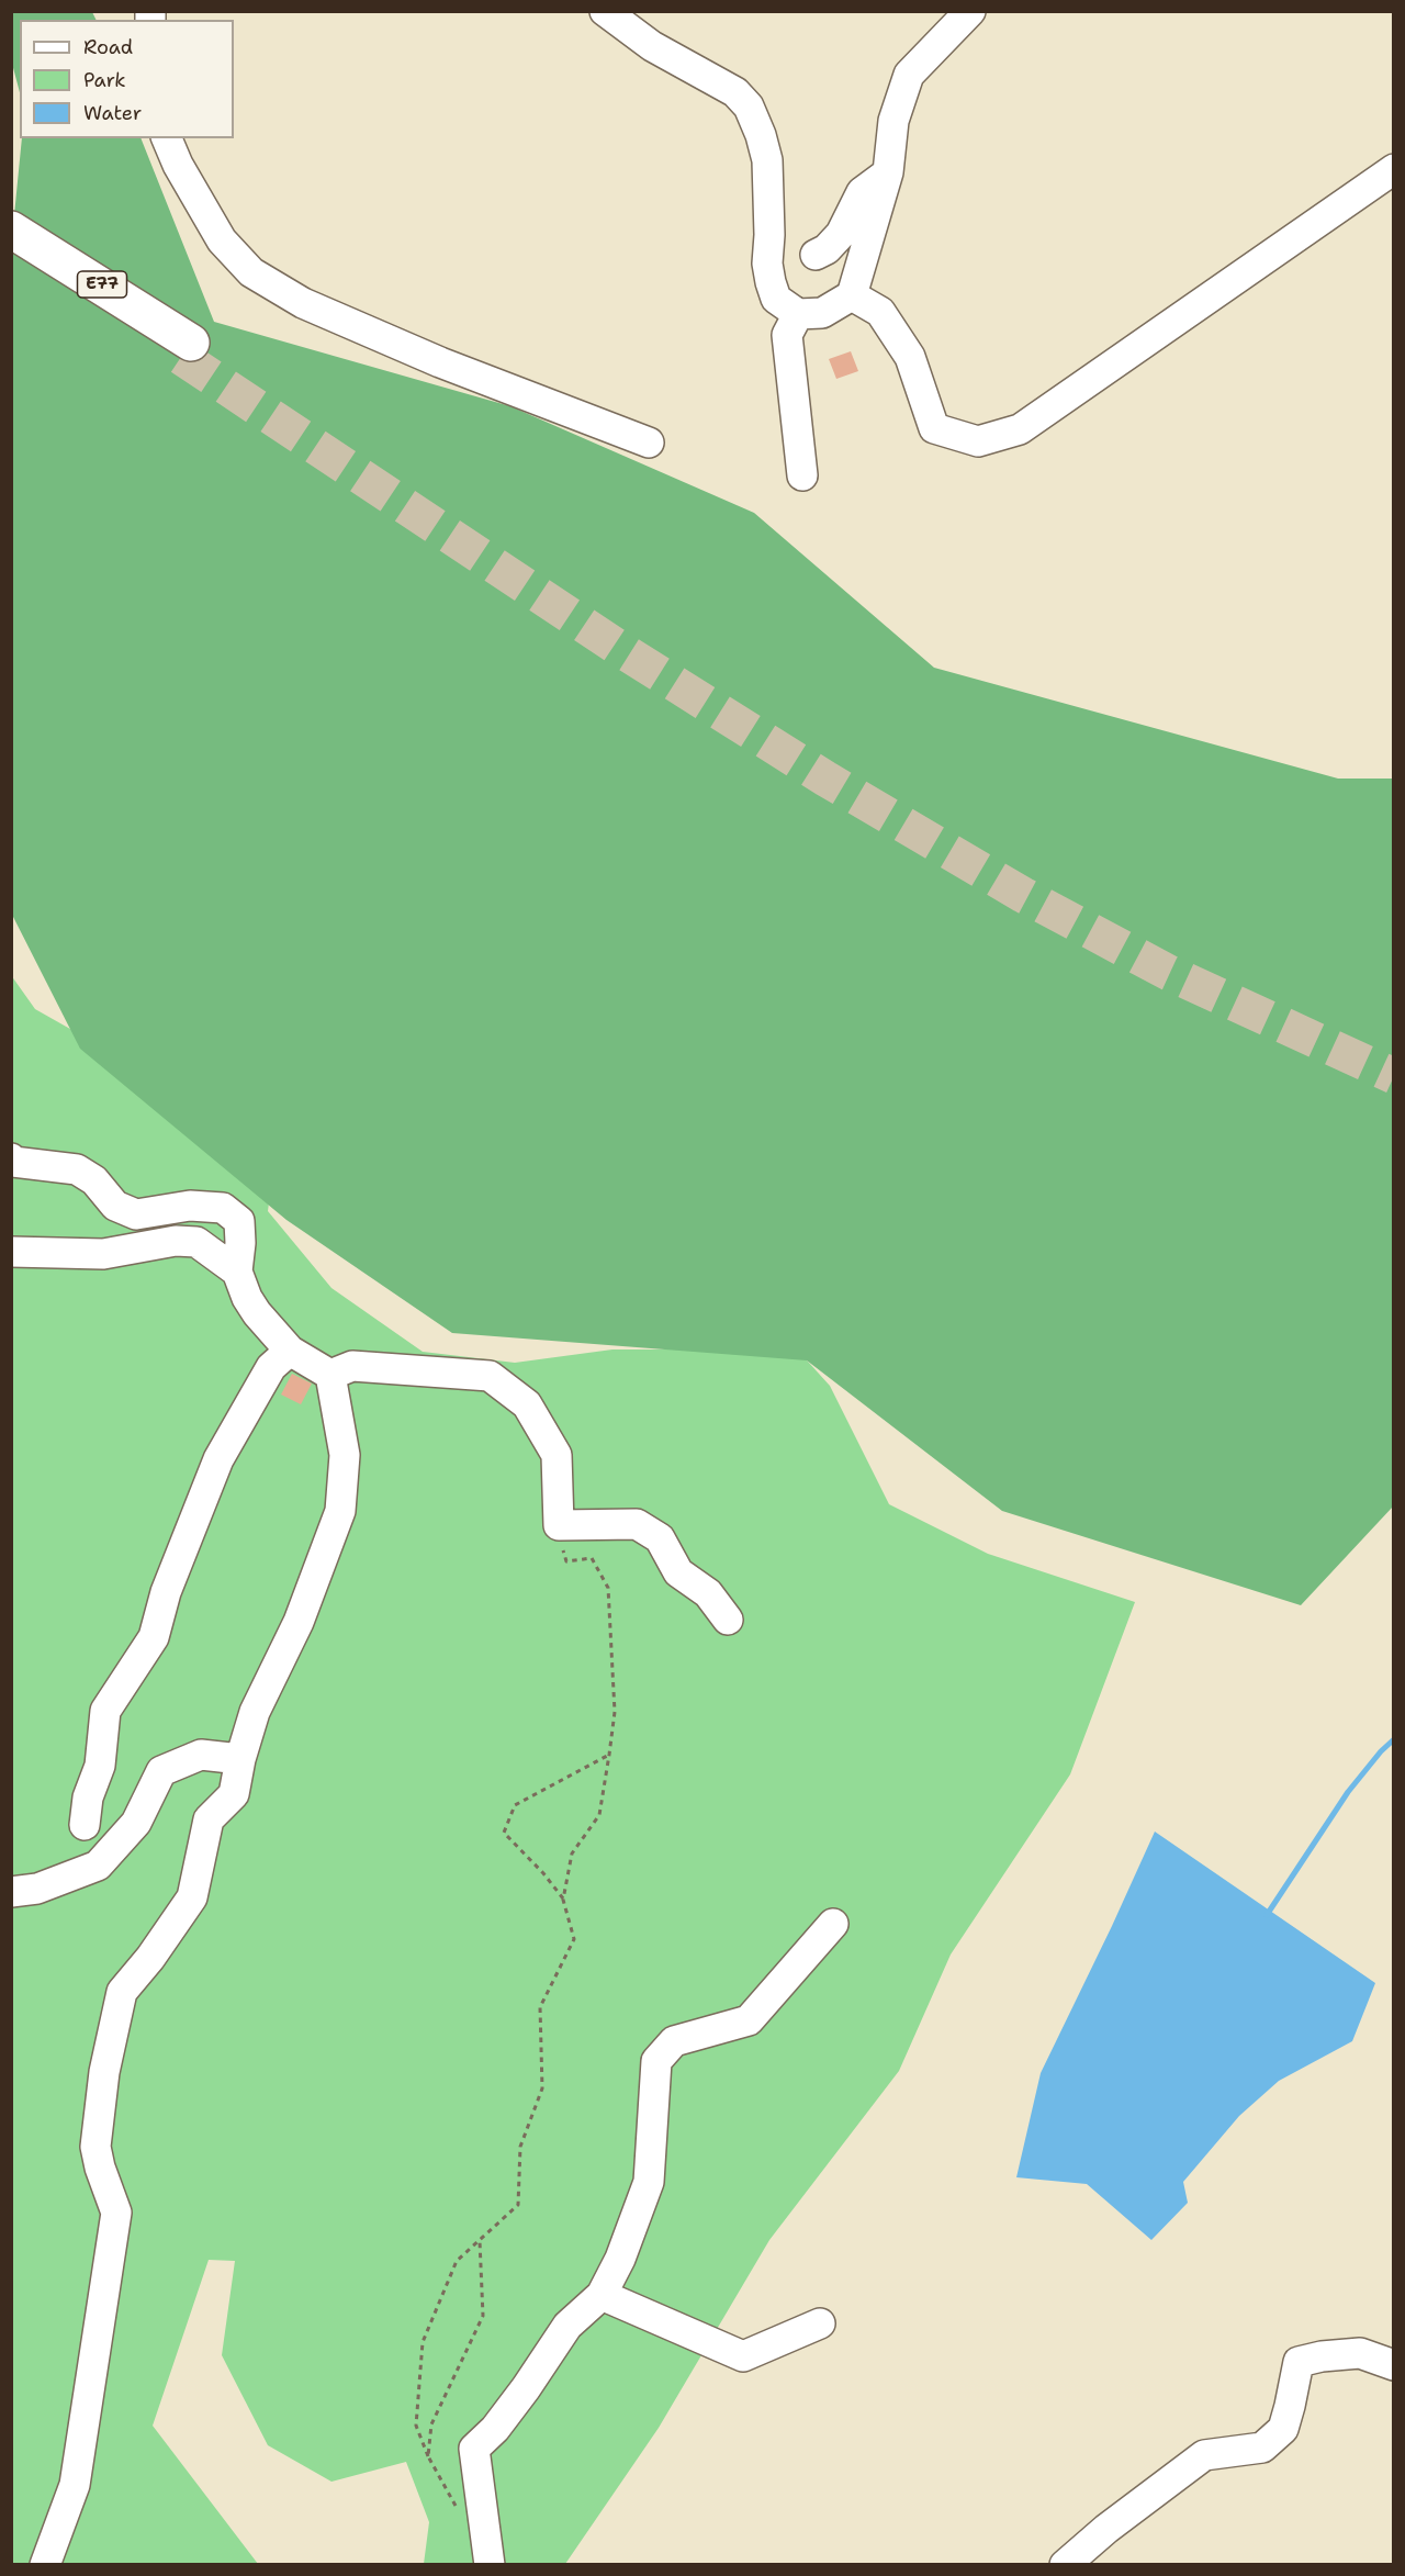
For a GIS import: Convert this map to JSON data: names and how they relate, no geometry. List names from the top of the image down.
{
  "streets": {
    "highway": ["E77"]
  },
  "legend": ["Road", "Park", "Water"]
}
